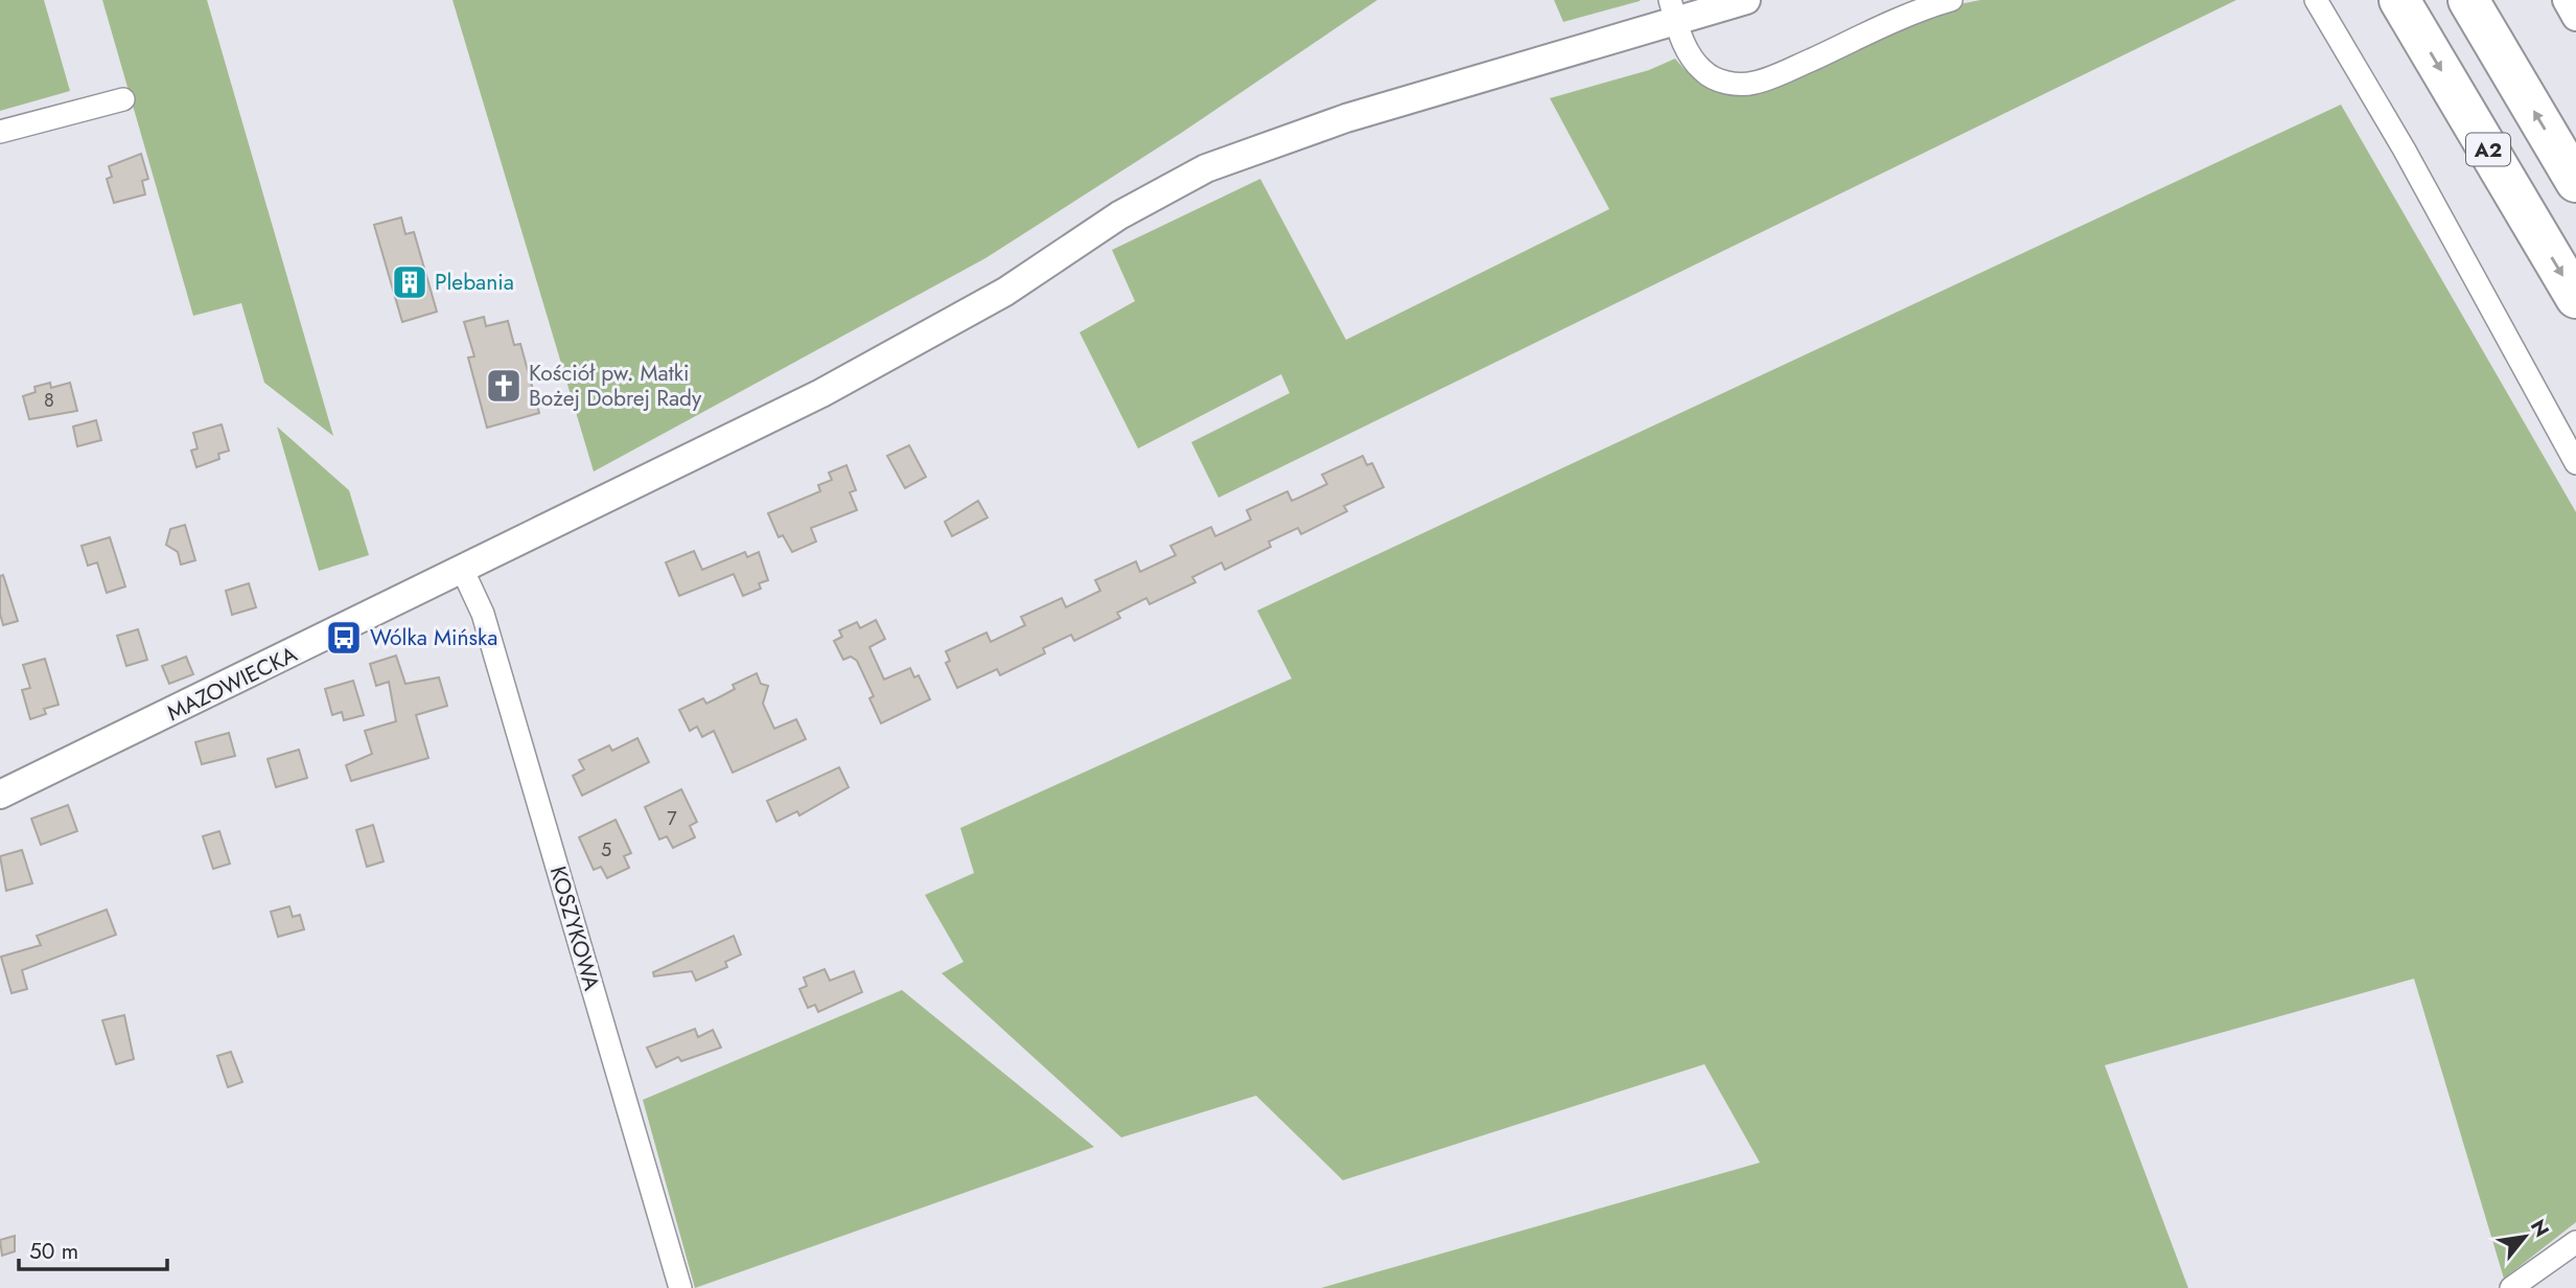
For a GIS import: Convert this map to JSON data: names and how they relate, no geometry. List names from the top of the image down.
{
  "streets": {
    "highway": ["A2"],
    "street": ["MAZOWIECKA", "KOSZYKOWA"]
  },
  "crossings": [
    ["MAZOWIECKA", "KOSZYKOWA"]
  ],
  "places": {
    "building": ["Plebania"],
    "church": ["Kościół pw. Matki Bożej Dobrej Rady"],
    "bus stop": ["Wólka Mińska"]
  },
  "house_numbers": ["8", "7", "5"],
  "scale_bar": "50 m",
  "north": "top right"
}
